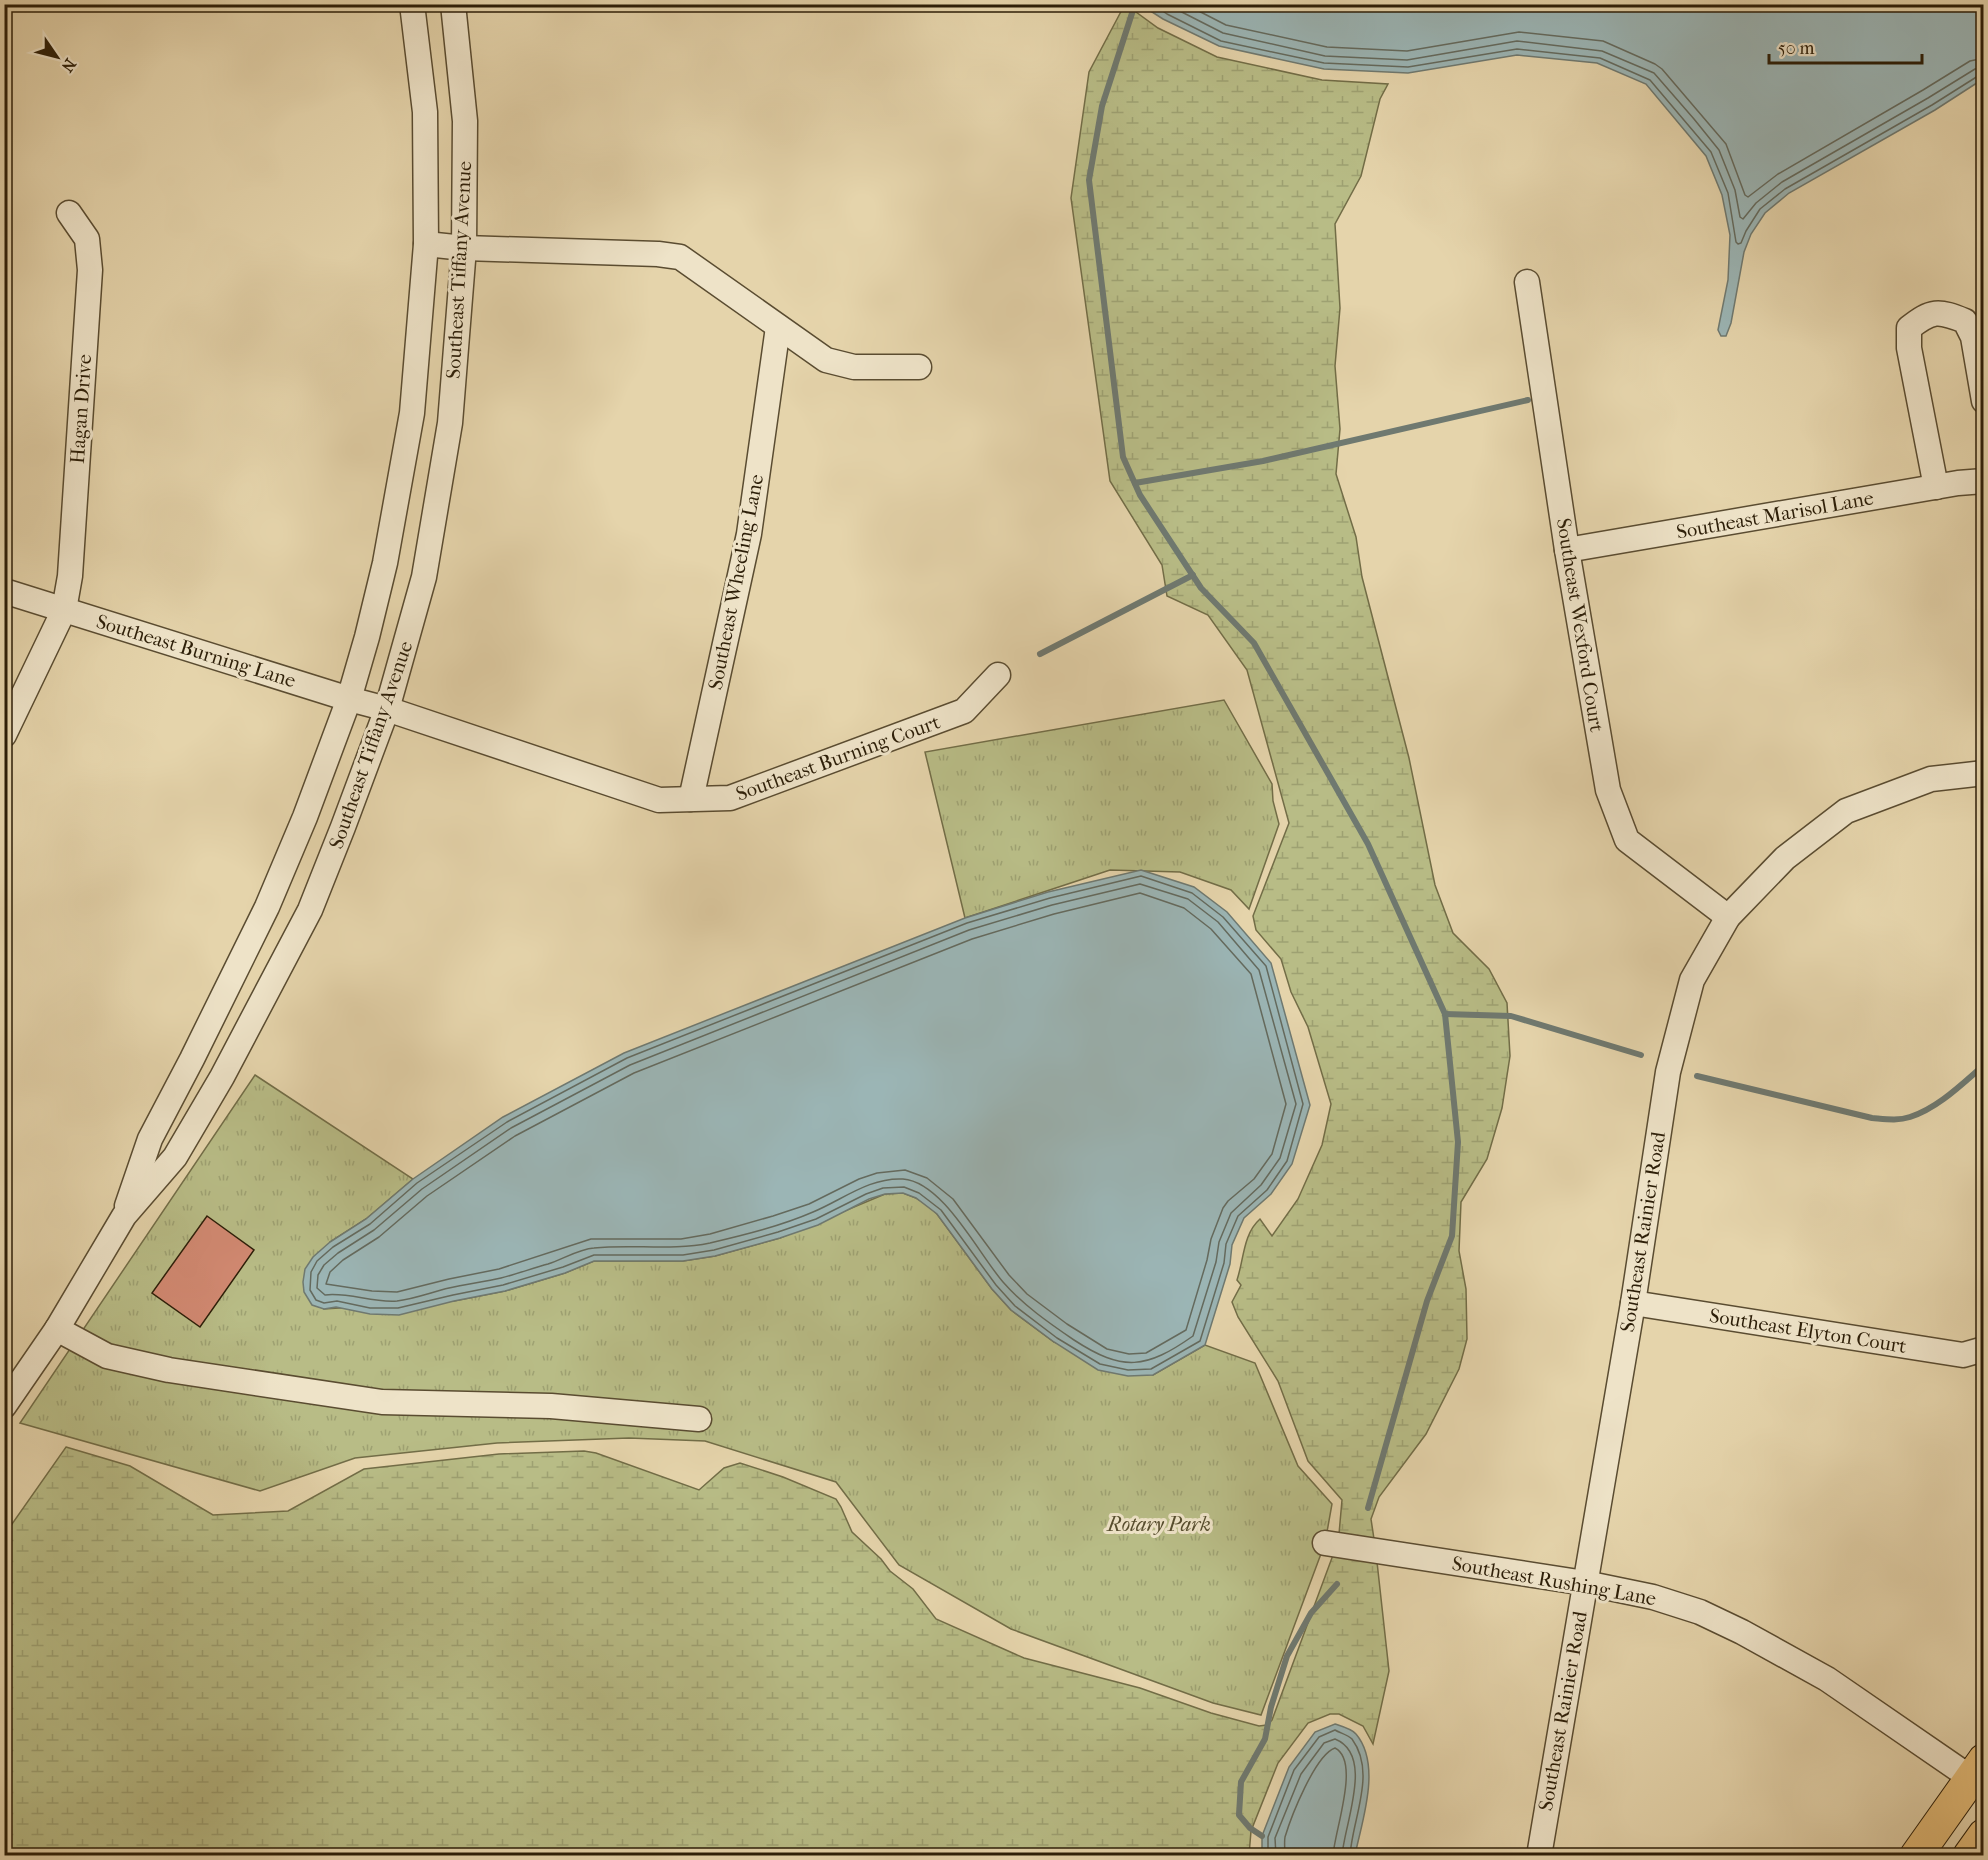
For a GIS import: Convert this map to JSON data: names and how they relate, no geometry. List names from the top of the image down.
{
  "streets": {
    "street": [
      "Southeast Tiffany Avenue",
      "Hagan Drive",
      "Southeast Marisol Lane",
      "Southeast Wheeling Lane",
      "Southeast Wexford Court",
      "Southeast Burning Lane",
      "Southeast Burning Court",
      "Southeast Rainier Road",
      "Southeast Elyton Court",
      "Southeast Rushing Lane"
    ]
  },
  "crossings": [
    ["Southeast Tiffany Avenue", "Southeast Burning Lane"],
    ["Southeast Tiffany Avenue", "Southeast Burning Court"],
    ["Hagan Drive", "Southeast Burning Lane"],
    ["Southeast Marisol Lane", "Southeast Wexford Court"],
    ["Southeast Wheeling Lane", "Southeast Burning Court"],
    ["Southeast Wexford Court", "Southeast Rainier Road"],
    ["Southeast Burning Lane", "Southeast Burning Court"],
    ["Southeast Rainier Road", "Southeast Elyton Court"],
    ["Southeast Rainier Road", "Southeast Rushing Lane"]
  ],
  "parks": ["Rotary Park"],
  "scale_bar": "50 m",
  "north": "bottom right"
}
